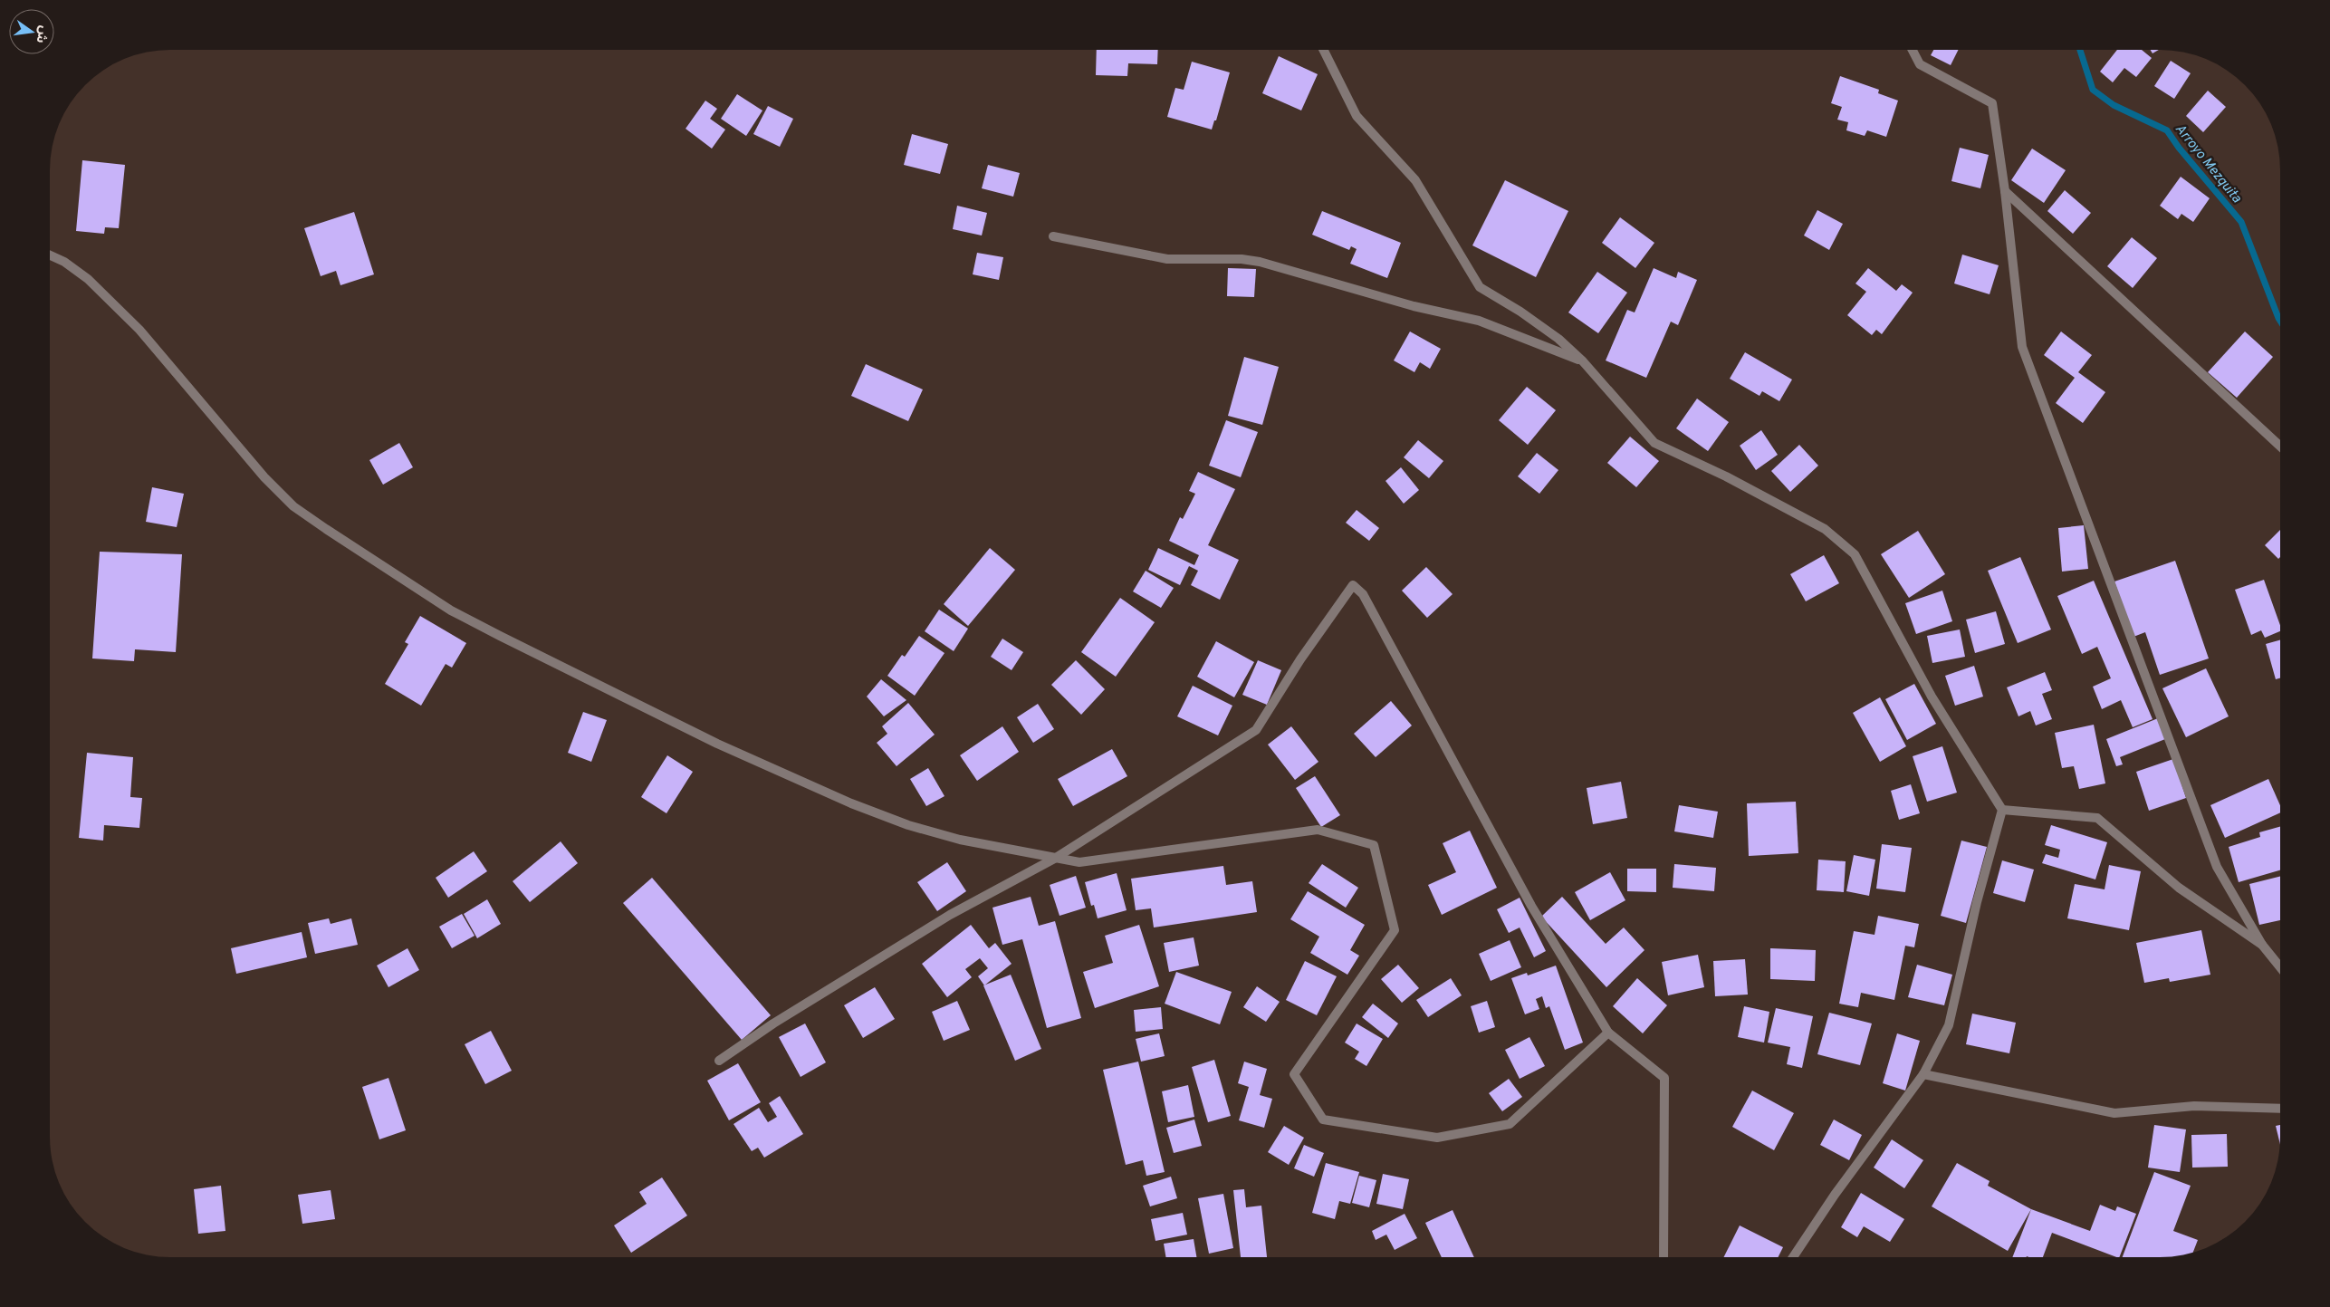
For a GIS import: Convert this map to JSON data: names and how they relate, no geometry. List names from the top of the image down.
{
  "water": ["Arroyo Mezquita"],
  "north": "right"
}
